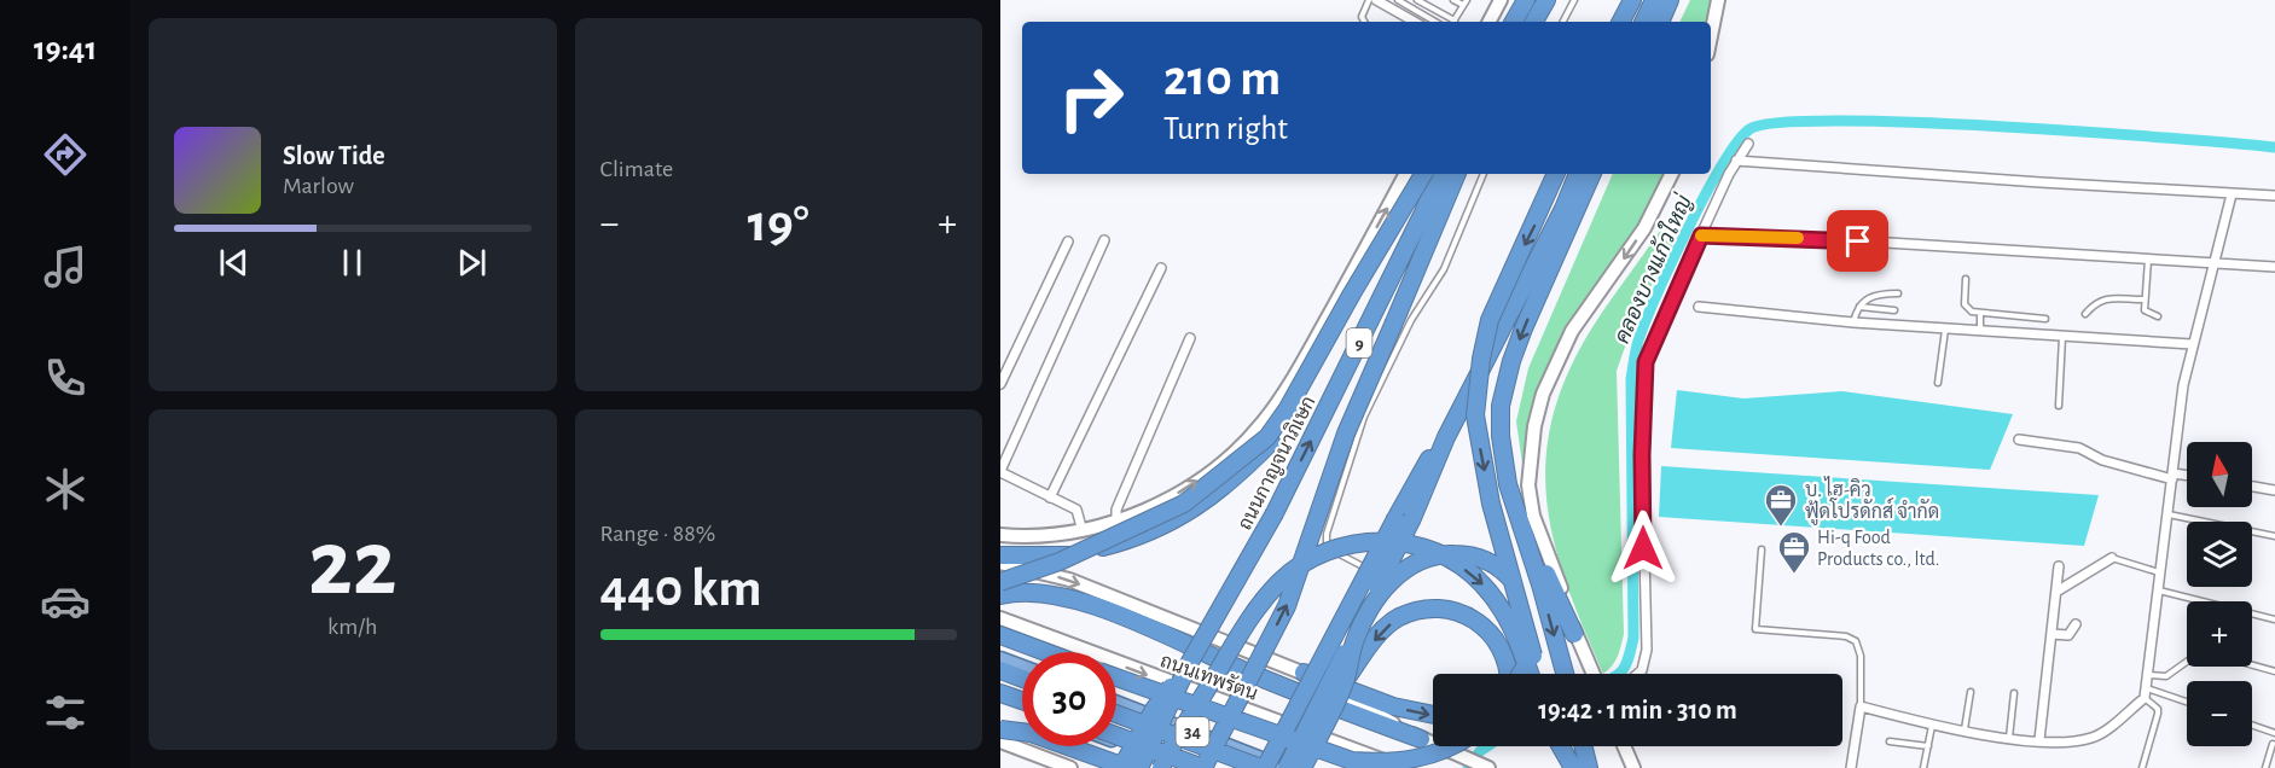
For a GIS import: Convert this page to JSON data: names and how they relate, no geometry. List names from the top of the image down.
{
  "streets": {
    "highway": ["9", "ถนนกาญจนาภิเษก", "34"],
    "main road": ["ถนนเทพรัตน"]
  },
  "water": ["คลองบางแก้วใหญ่"],
  "places": {
    "office": ["บ. ไฮ-คิว ฟู้ดโปรดักส์ จำกัด", "Hi-q Food Products co., ltd."]
  },
  "north": "top",
  "page": {
    "tabs": "19:41",
    "tile": [
      "Climate",
      ["22", "km/h"],
      ["Range · 88%", "440 km"]
    ],
    "turn": ["210 m", "Turn right"],
    "song": ["Slow Tide", "Marlow"],
    "heat": ["−", "19°", "+"],
    "map_buttons": ["+", "−"],
    "limit": "30",
    "trip": "19:42 · 1 min · 310 m"
  }
}
